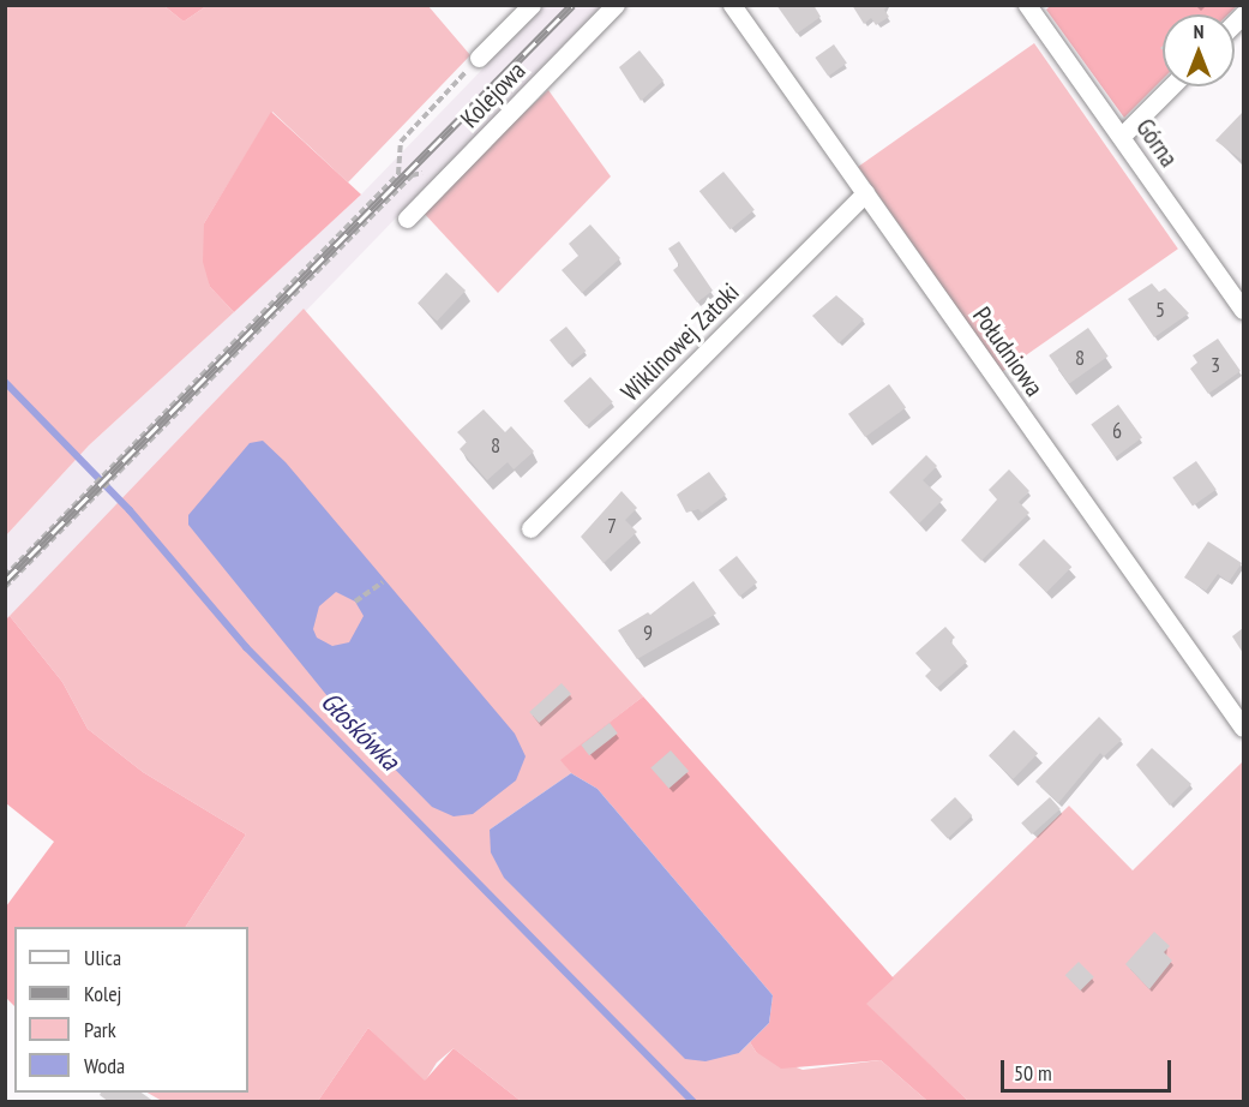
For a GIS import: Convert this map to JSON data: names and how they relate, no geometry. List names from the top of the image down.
{
  "streets": {
    "street": [
      "Kolejowa",
      "Górna",
      "Wiklinowej Zatoki",
      "Południowa"
    ]
  },
  "crossings": [
    ["Wiklinowej Zatoki", "Południowa"]
  ],
  "water": ["Głoskówka"],
  "house_numbers": [
    "5",
    "8",
    "3",
    "6",
    "8",
    "7",
    "9"
  ],
  "legend": [
    "Ulica",
    "Kolej",
    "Park",
    "Woda"
  ],
  "scale_bar": "50 m",
  "north": "top"
}
